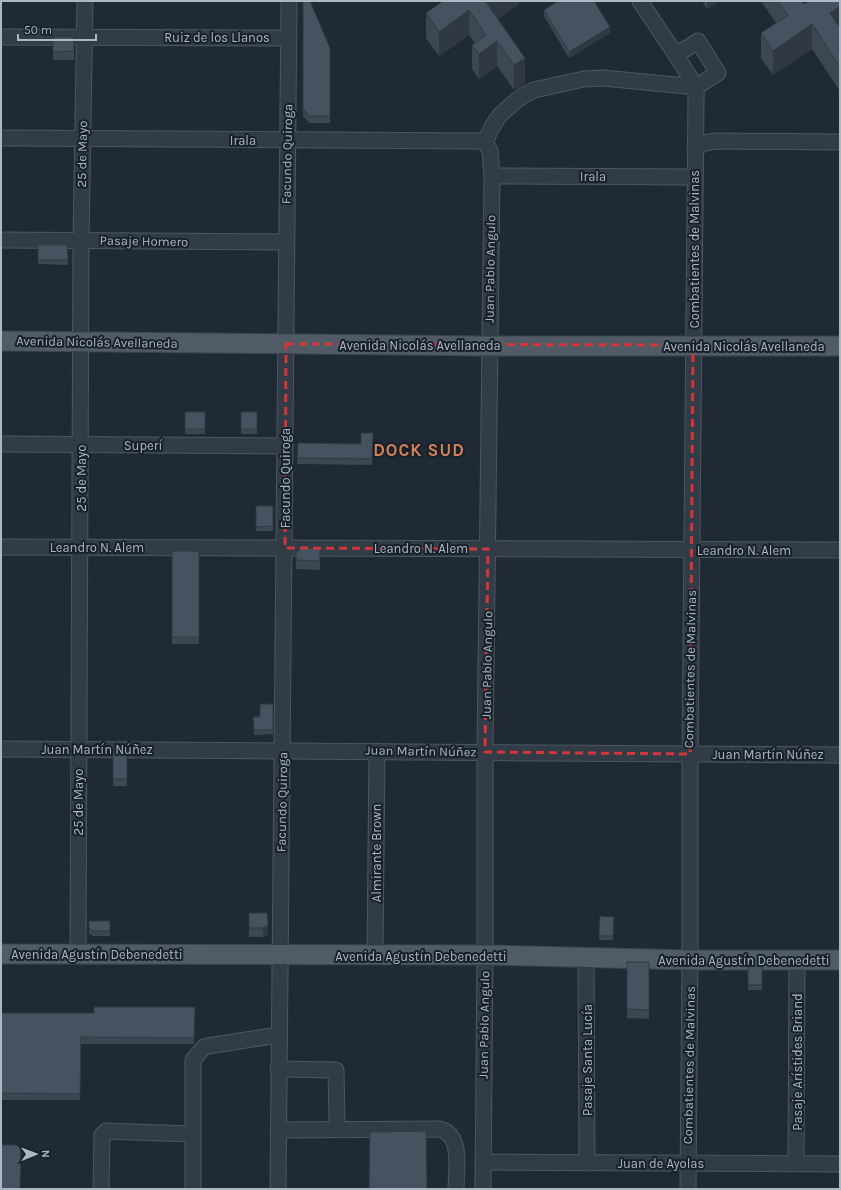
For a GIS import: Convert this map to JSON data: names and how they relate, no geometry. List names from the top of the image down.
{
  "streets": {
    "main road": ["Avenida Nicolás Avellaneda", "Avenida Agustín Debenedetti"],
    "street": [
      "Ruiz de los Llanos",
      "Irala",
      "25 de Mayo",
      "Facundo Quiroga",
      "Pasaje Homero",
      "Combatientes de Malvinas",
      "Juan Pablo Angulo",
      "Superí",
      "Leandro N. Alem",
      "Juan Martín Núñez",
      "Almirante Brown",
      "Pasaje Santa Lucía",
      "Pasaje Arístides Briand",
      "Juan de Ayolas"
    ]
  },
  "crossings": [
    ["Ruiz de los Llanos", "25 de Mayo"],
    ["Ruiz de los Llanos", "Facundo Quiroga"],
    ["Irala", "25 de Mayo"],
    ["Irala", "Facundo Quiroga"],
    ["Irala", "Combatientes de Malvinas"],
    ["Irala", "Juan Pablo Angulo"],
    ["25 de Mayo", "Pasaje Homero"],
    ["25 de Mayo", "Avenida Nicolás Avellaneda"],
    ["25 de Mayo", "Superí"],
    ["25 de Mayo", "Leandro N. Alem"],
    ["25 de Mayo", "Juan Martín Núñez"],
    ["25 de Mayo", "Avenida Agustín Debenedetti"],
    ["Facundo Quiroga", "Pasaje Homero"],
    ["Facundo Quiroga", "Avenida Nicolás Avellaneda"],
    ["Facundo Quiroga", "Superí"],
    ["Facundo Quiroga", "Leandro N. Alem"],
    ["Facundo Quiroga", "Juan Martín Núñez"],
    ["Facundo Quiroga", "Avenida Agustín Debenedetti"],
    ["Combatientes de Malvinas", "Avenida Nicolás Avellaneda"],
    ["Combatientes de Malvinas", "Leandro N. Alem"],
    ["Combatientes de Malvinas", "Juan Martín Núñez"],
    ["Combatientes de Malvinas", "Avenida Agustín Debenedetti"],
    ["Combatientes de Malvinas", "Juan de Ayolas"],
    ["Juan Pablo Angulo", "Avenida Nicolás Avellaneda"],
    ["Juan Pablo Angulo", "Leandro N. Alem"],
    ["Juan Pablo Angulo", "Juan Martín Núñez"],
    ["Juan Pablo Angulo", "Avenida Agustín Debenedetti"],
    ["Juan Pablo Angulo", "Juan de Ayolas"],
    ["Juan Martín Núñez", "Almirante Brown"],
    ["Almirante Brown", "Avenida Agustín Debenedetti"],
    ["Avenida Agustín Debenedetti", "Pasaje Santa Lucía"],
    ["Avenida Agustín Debenedetti", "Pasaje Arístides Briand"],
    ["Pasaje Santa Lucía", "Juan de Ayolas"],
    ["Pasaje Arístides Briand", "Juan de Ayolas"]
  ],
  "districts": ["DOCK SUD"],
  "scale_bar": "50 m",
  "north": "right"
}
